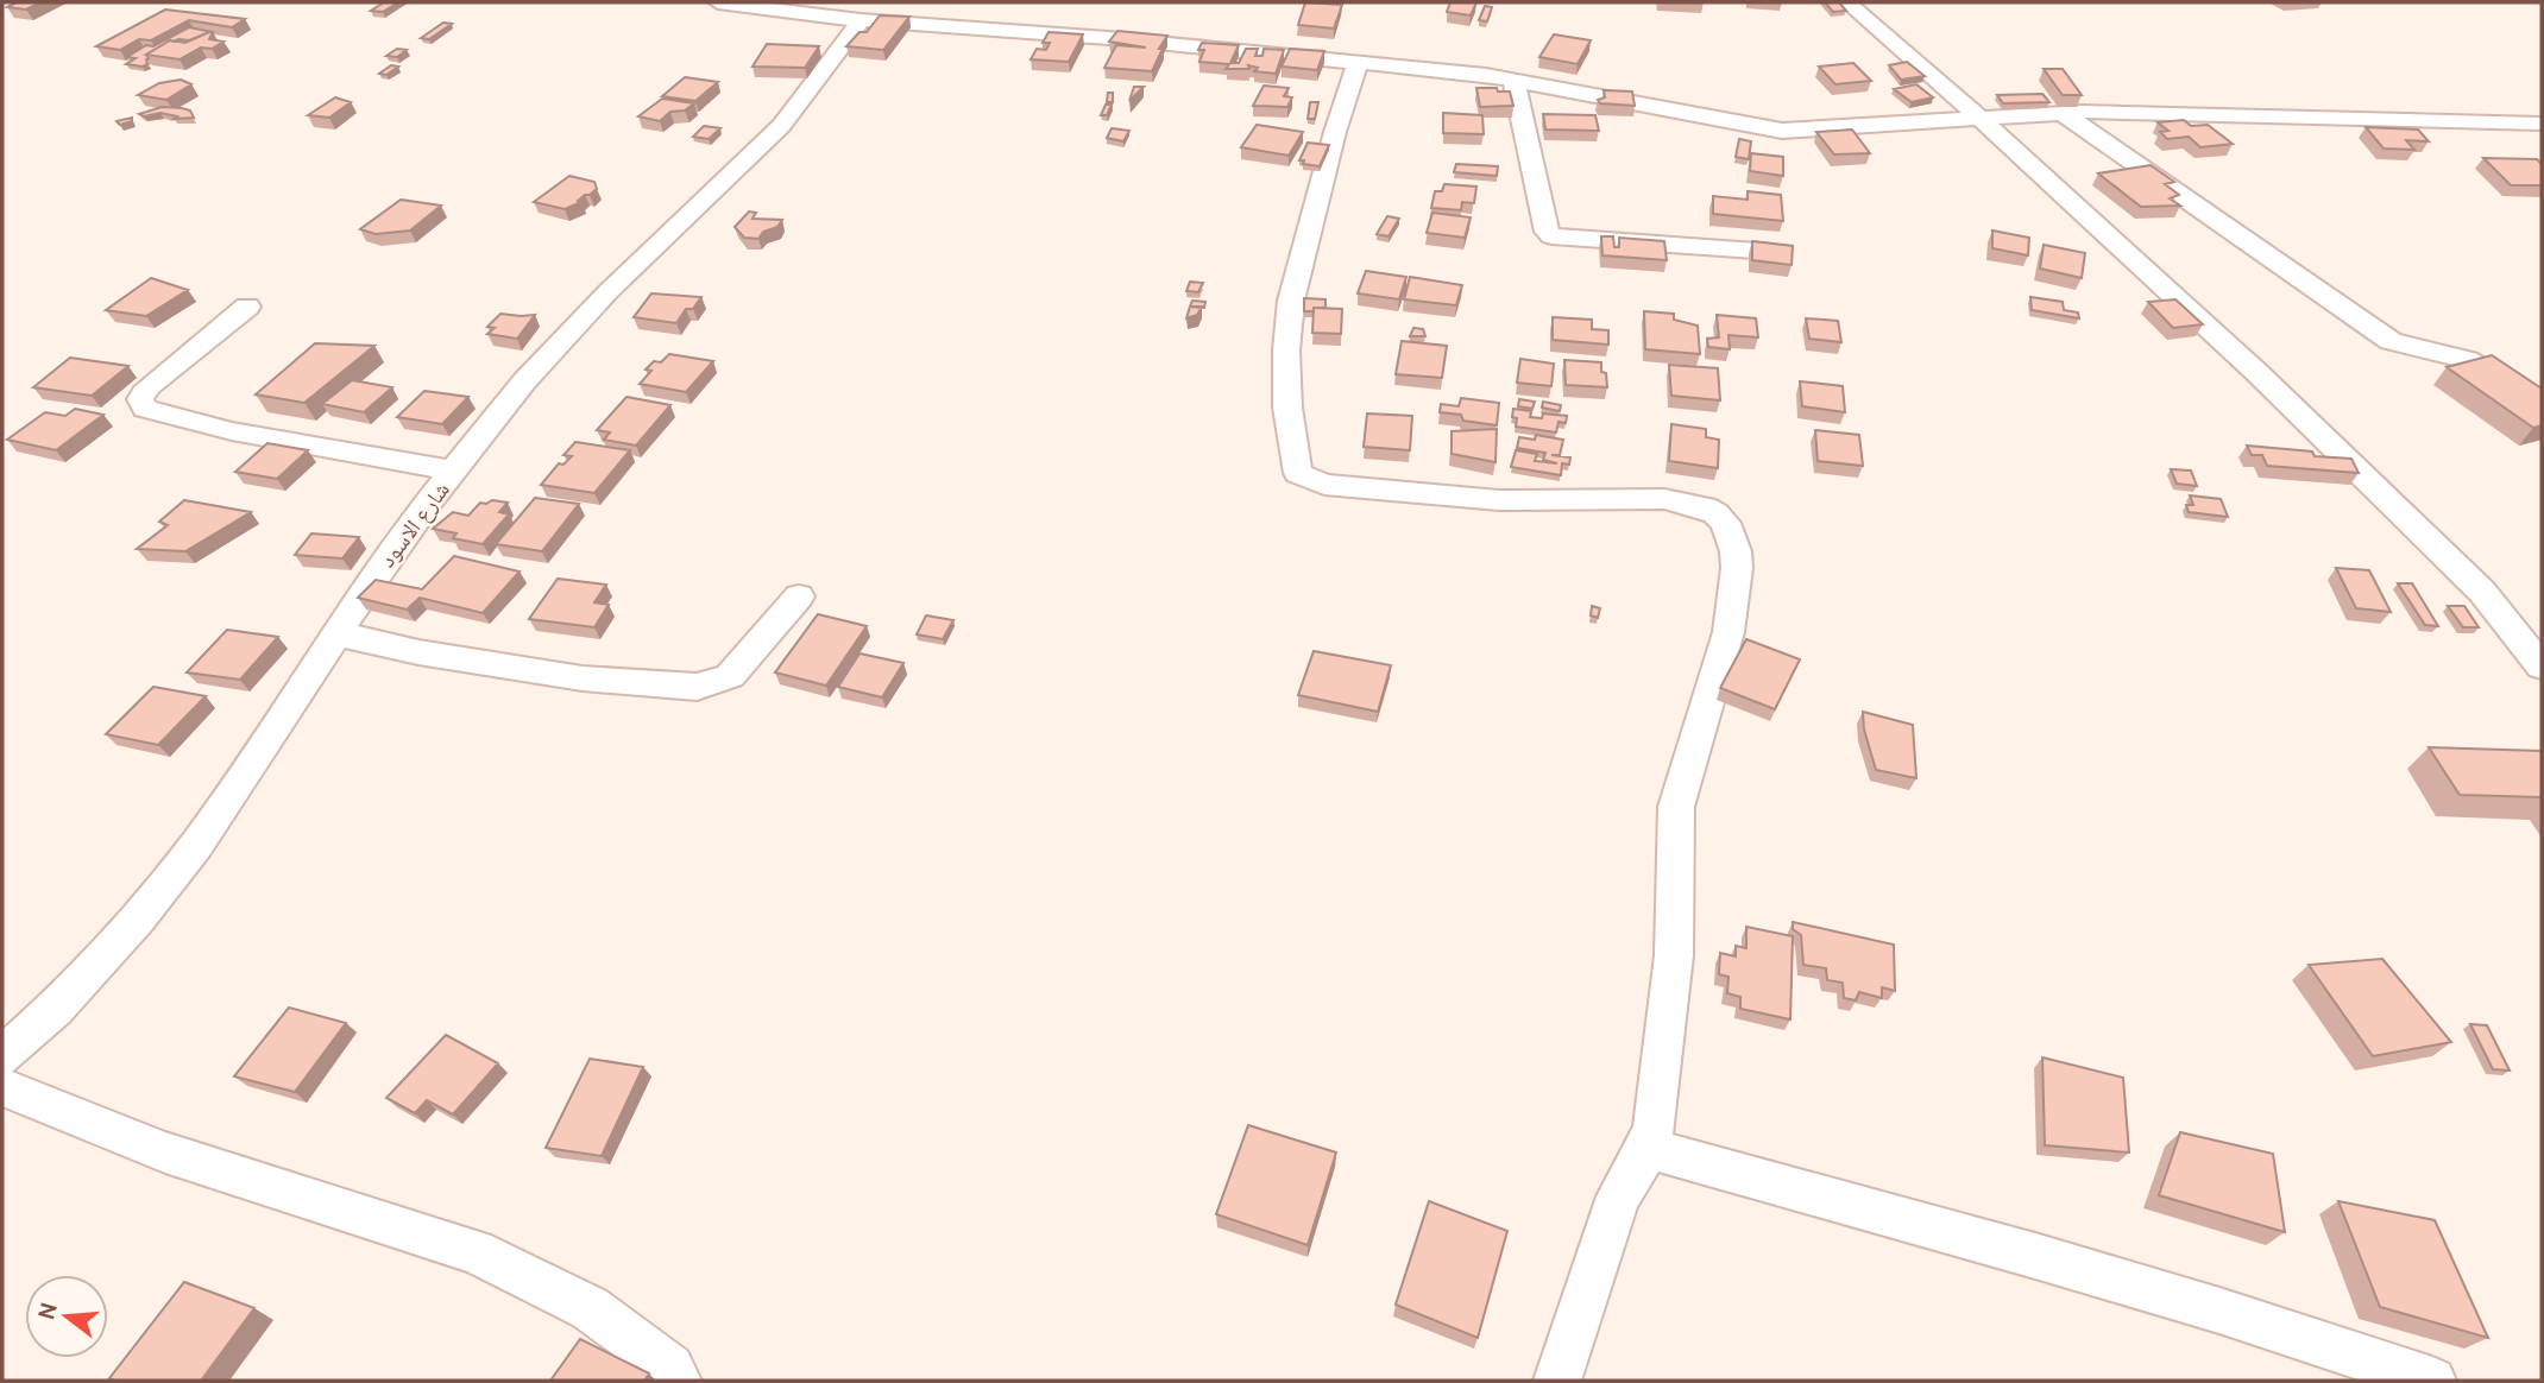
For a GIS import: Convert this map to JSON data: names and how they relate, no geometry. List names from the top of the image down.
{
  "streets": {
    "street": ["شارع الاسود"]
  },
  "north": "left"
}
